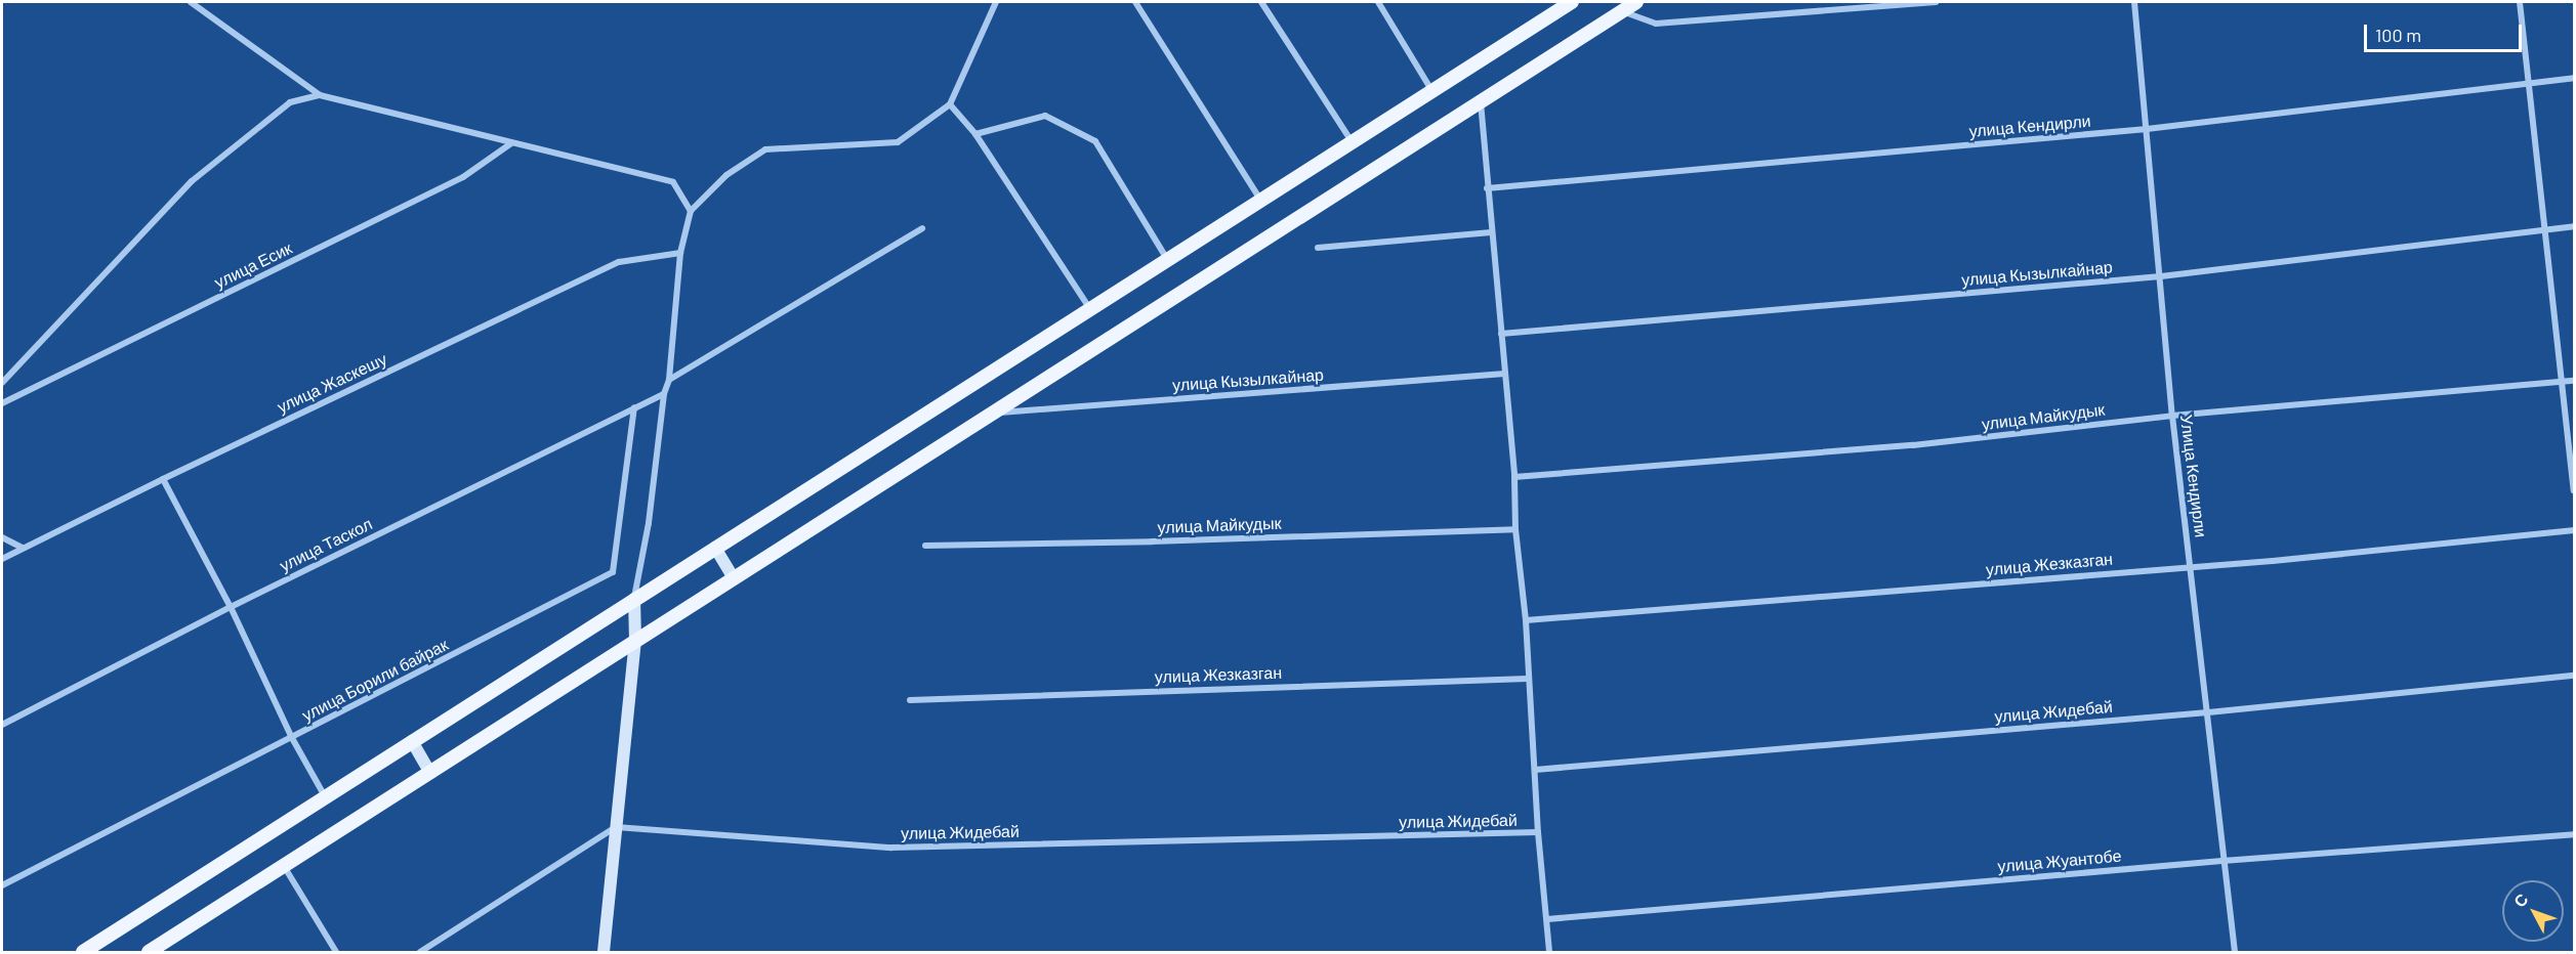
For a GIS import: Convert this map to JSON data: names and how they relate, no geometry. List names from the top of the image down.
{
  "streets": {
    "street": [
      "улица Кендирли",
      "улица Есик",
      "улица Кызылкайнар",
      "улица Жаскешу",
      "улица Майкудык",
      "Улица Кендирли",
      "улица Таскол",
      "улица Жезказган",
      "улица Борили байрак",
      "улица Жидебай",
      "улица Жуантобе"
    ]
  },
  "crossings": [
    ["улица Кендирли", "Улица Кендирли"],
    ["улица Кызылкайнар", "Улица Кендирли"],
    ["улица Майкудык", "Улица Кендирли"],
    ["Улица Кендирли", "улица Жезказган"],
    ["Улица Кендирли", "улица Жидебай"],
    ["Улица Кендирли", "улица Жуантобе"],
    ["улица Таскол", "улица Борили байрак"]
  ],
  "scale_bar": "100 m",
  "north": "top left"
}
